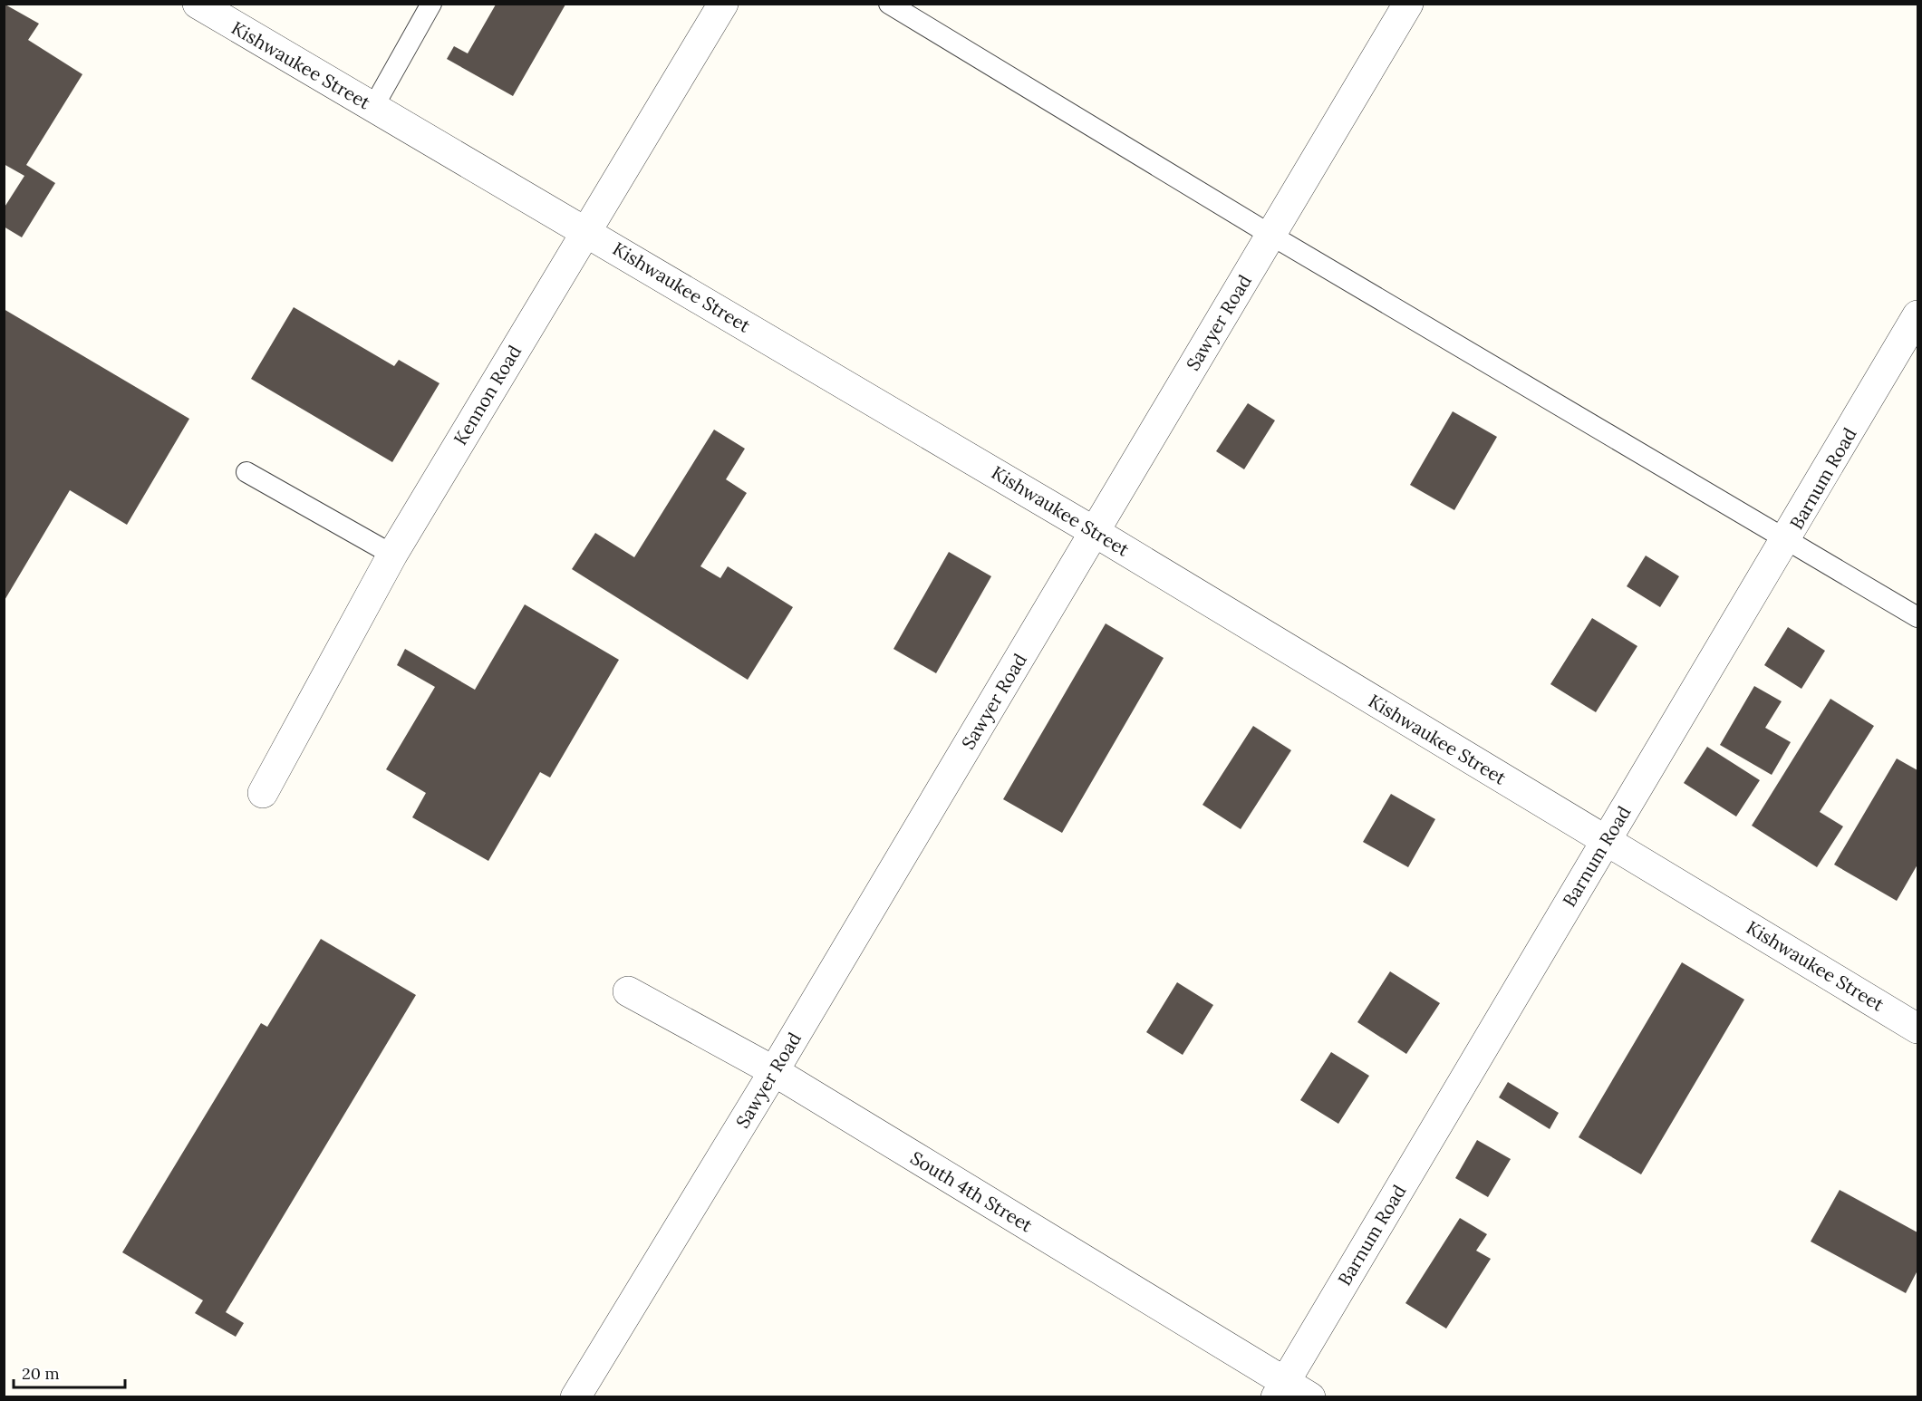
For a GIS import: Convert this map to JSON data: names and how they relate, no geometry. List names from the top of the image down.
{
  "streets": {
    "street": [
      "Kishwaukee Street",
      "Sawyer Road",
      "Kennon Road",
      "Barnum Road",
      "South 4th Street"
    ]
  },
  "crossings": [
    ["Kishwaukee Street", "Sawyer Road"],
    ["Kishwaukee Street", "Kennon Road"],
    ["Kishwaukee Street", "Barnum Road"],
    ["Sawyer Road", "South 4th Street"],
    ["Barnum Road", "South 4th Street"]
  ],
  "scale_bar": "20 m"
}
